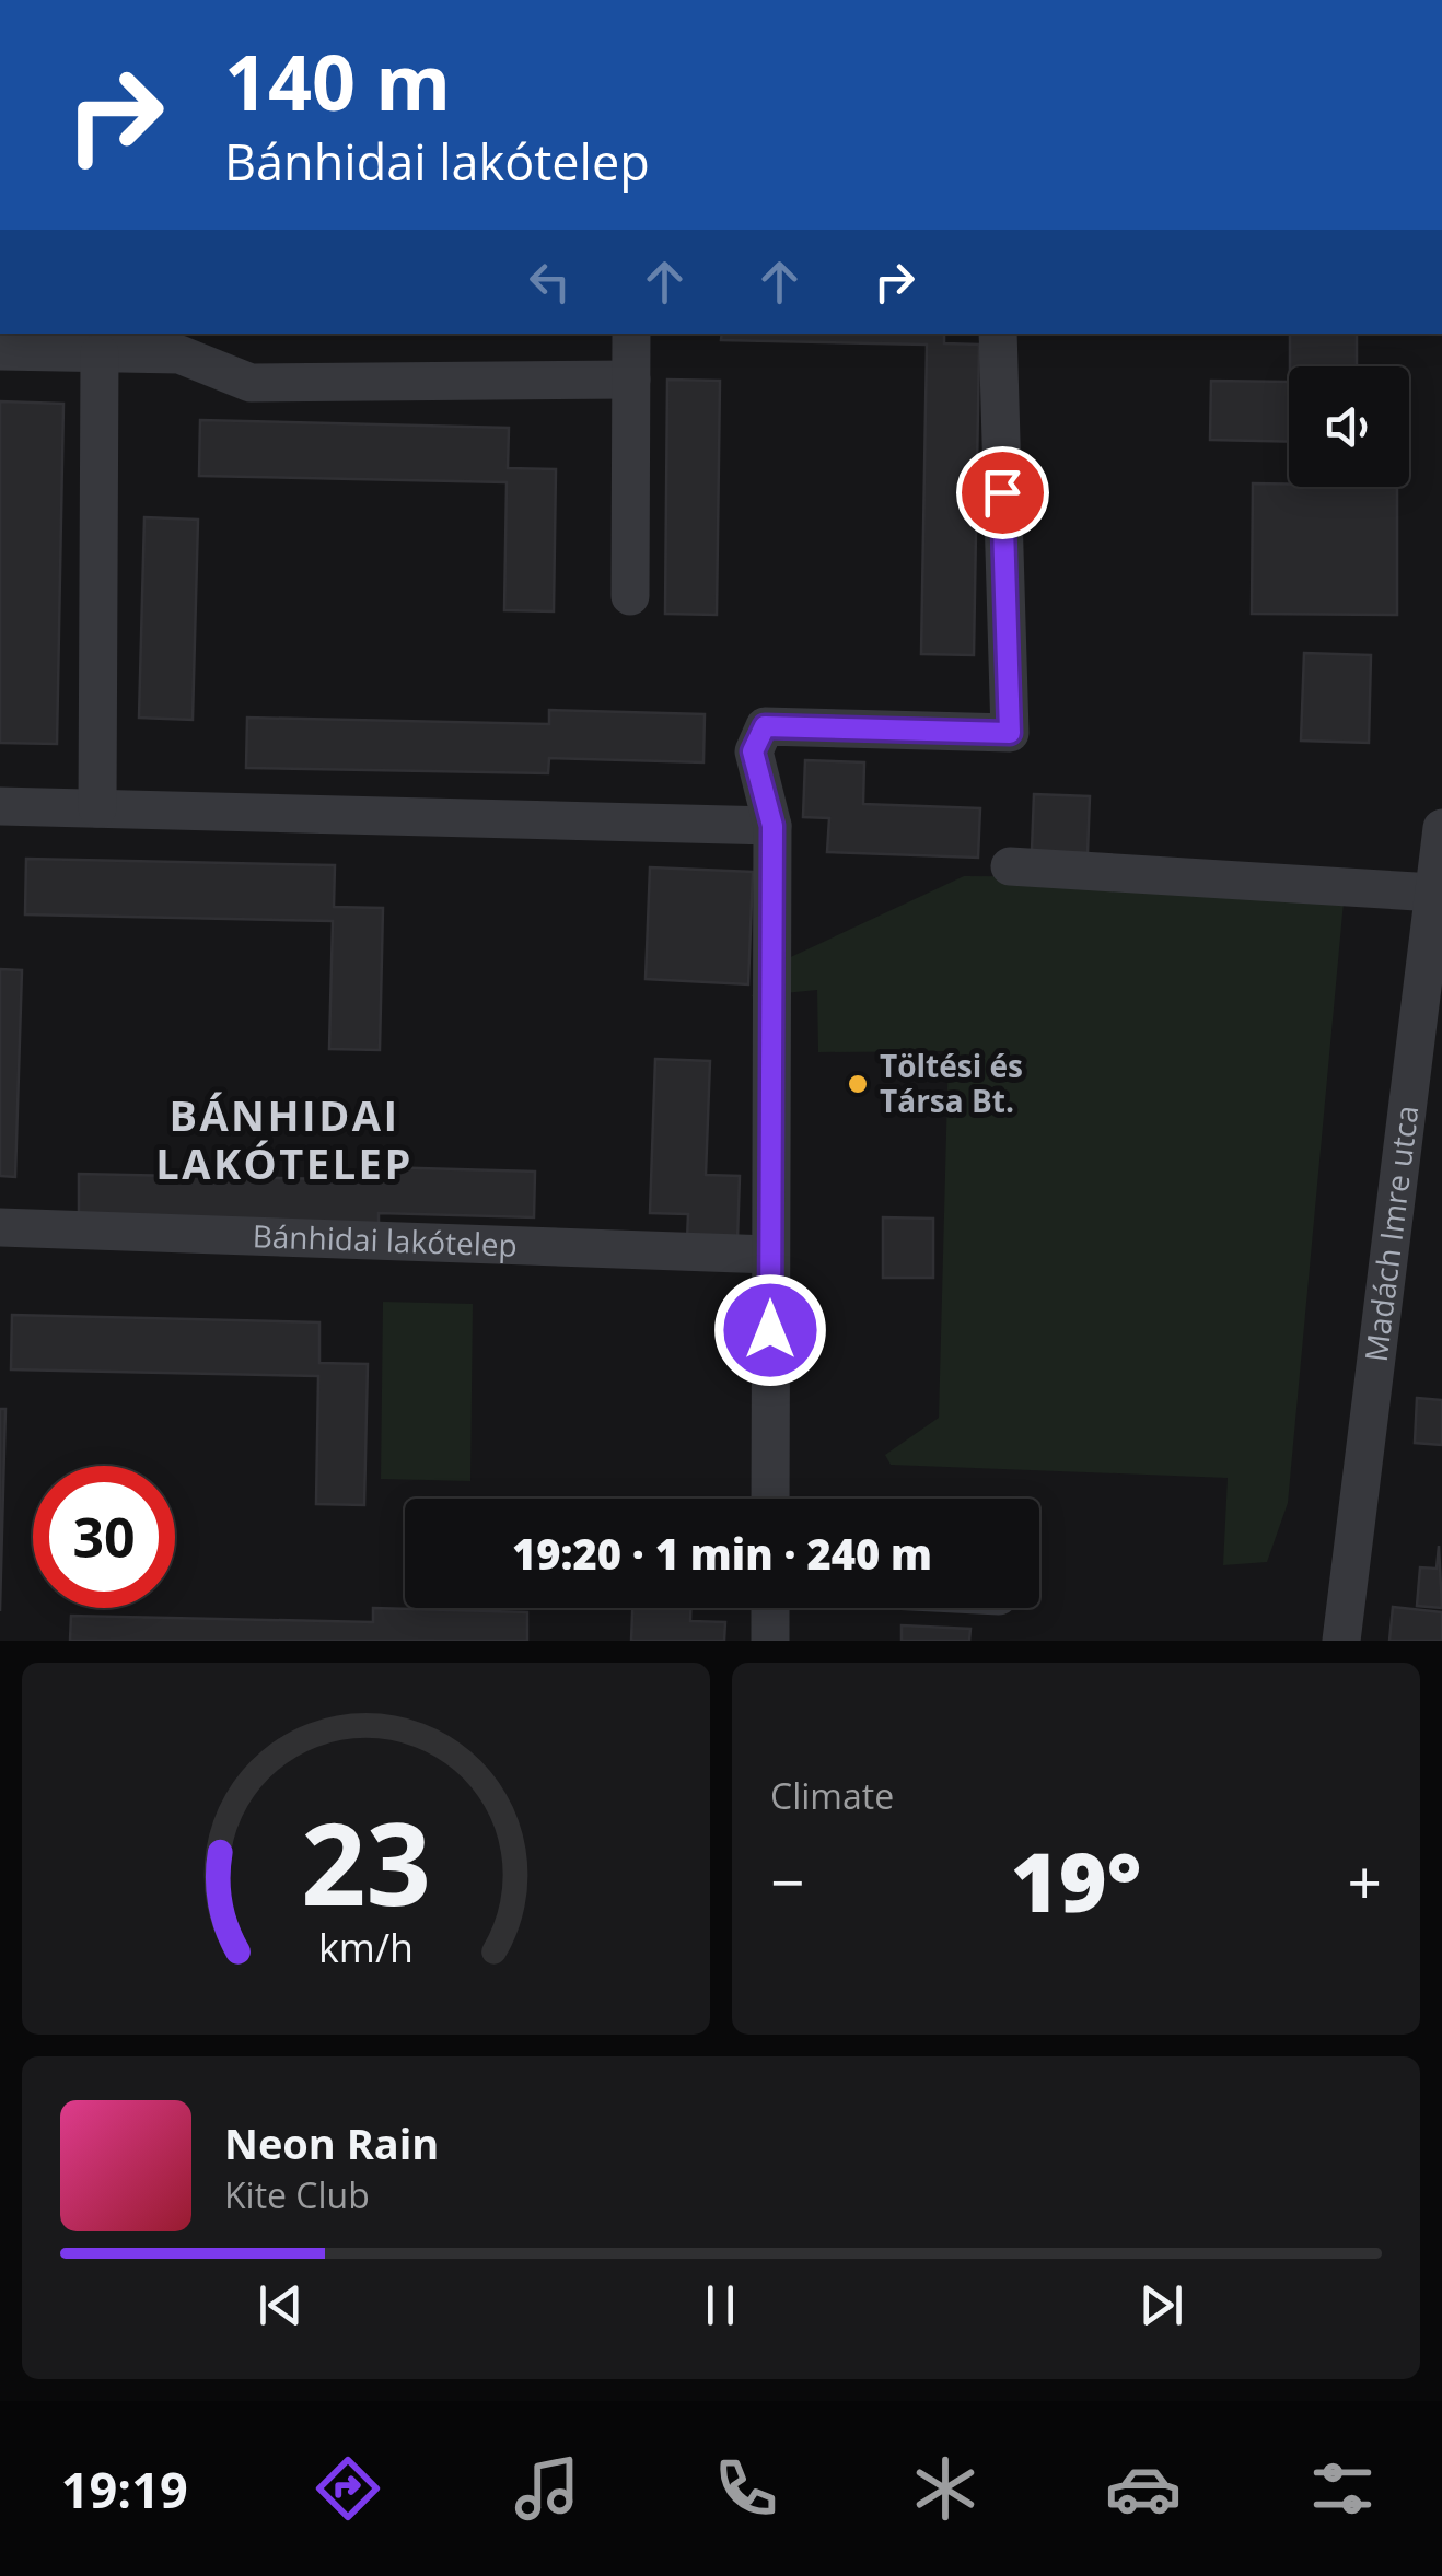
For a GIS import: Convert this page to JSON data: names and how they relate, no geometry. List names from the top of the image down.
{
  "streets": {
    "street": ["Madách Imre utca", "Bánhidai lakótelep"]
  },
  "districts": ["BÁNHIDAI LAKÓTELEP"],
  "places": ["Töltési és Társa Bt."],
  "page": {
    "turn": ["140 m", "Bánhidai lakótelep"],
    "limit": "30",
    "trip": "19:20 · 1 min · 240 m",
    "tile": "Climate",
    "heat": ["−", "19°", "+"],
    "song": ["Neon Rain", "Kite Club"],
    "tabs": "19:19",
    "gauge": ["23", "km/h"]
  }
}
